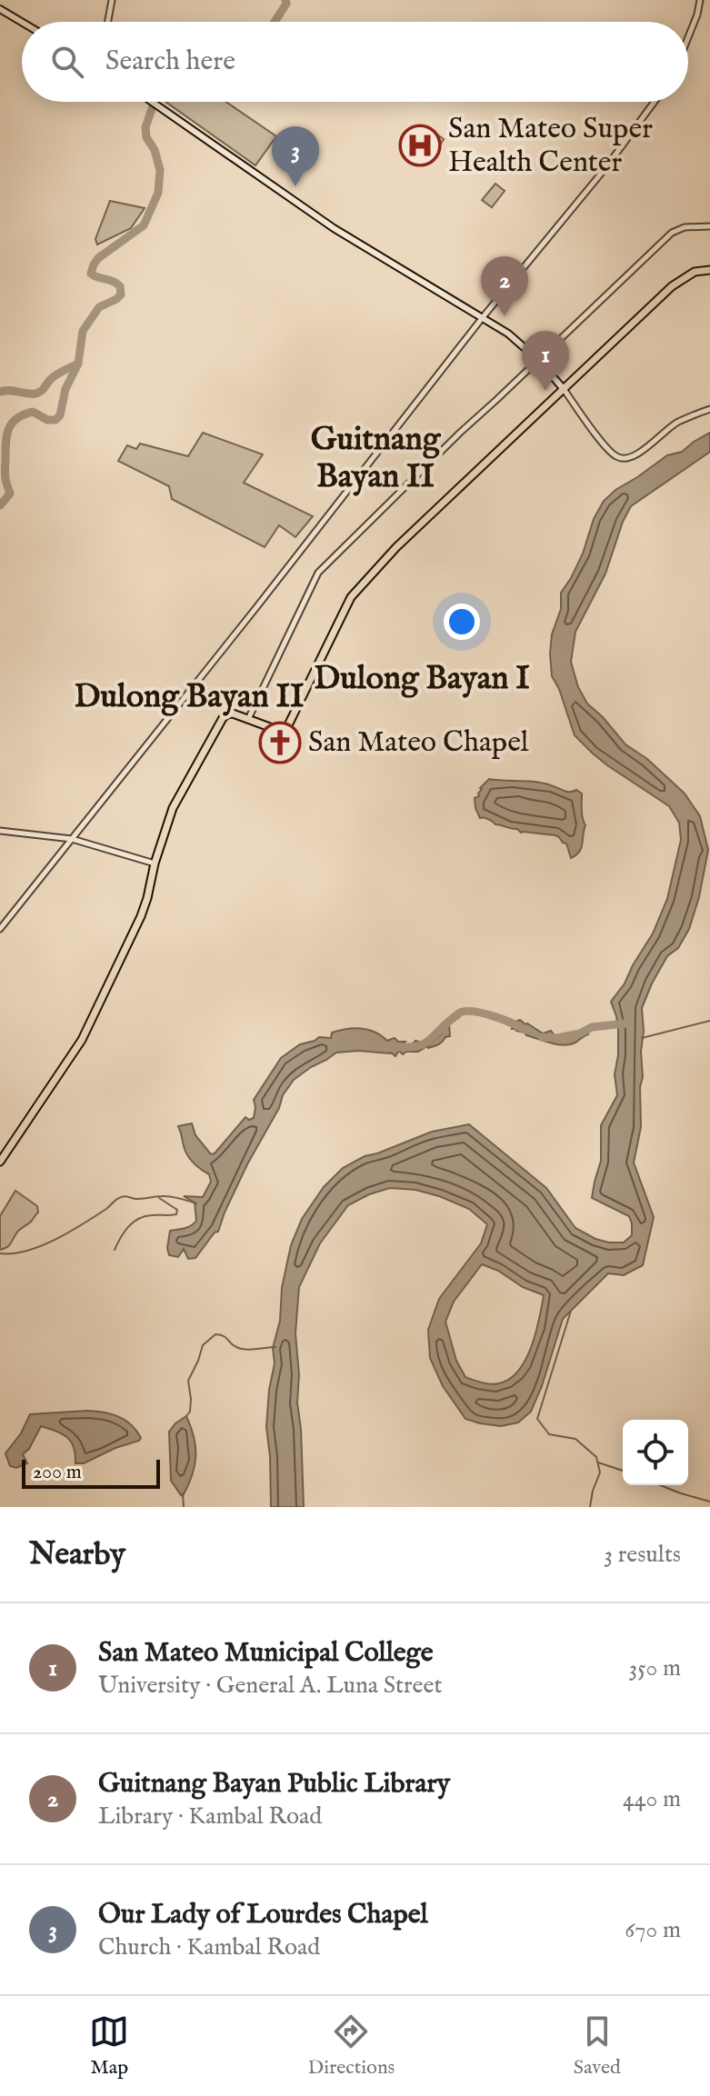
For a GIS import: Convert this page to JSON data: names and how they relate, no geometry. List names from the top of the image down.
{
  "districts": ["Guitnang Bayan II", "Dulong Bayan I", "Dulong Bayan II"],
  "places": {
    "hospital": ["San Mateo Super Health Center"],
    "church": ["San Mateo Chapel"]
  },
  "scale_bar": "200 m",
  "page": {
    "search": "Search here",
    "pins": ["3", "2", "1"],
    "scale": "200 m",
    "heading": ["Nearby", "3 results"],
    "list": [
      {
        "mark": "1",
        "name": "San Mateo Municipal College",
        "note": "University · General A. Luna Street",
        "value": "350 m"
      },
      {
        "mark": "2",
        "name": "Guitnang Bayan Public Library",
        "note": "Library · Kambal Road",
        "value": "440 m"
      },
      {
        "mark": "3",
        "name": "Our Lady of Lourdes Chapel",
        "note": "Church · Kambal Road",
        "value": "670 m"
      }
    ],
    "nav": ["Map", "Directions", "Saved"]
  }
}
